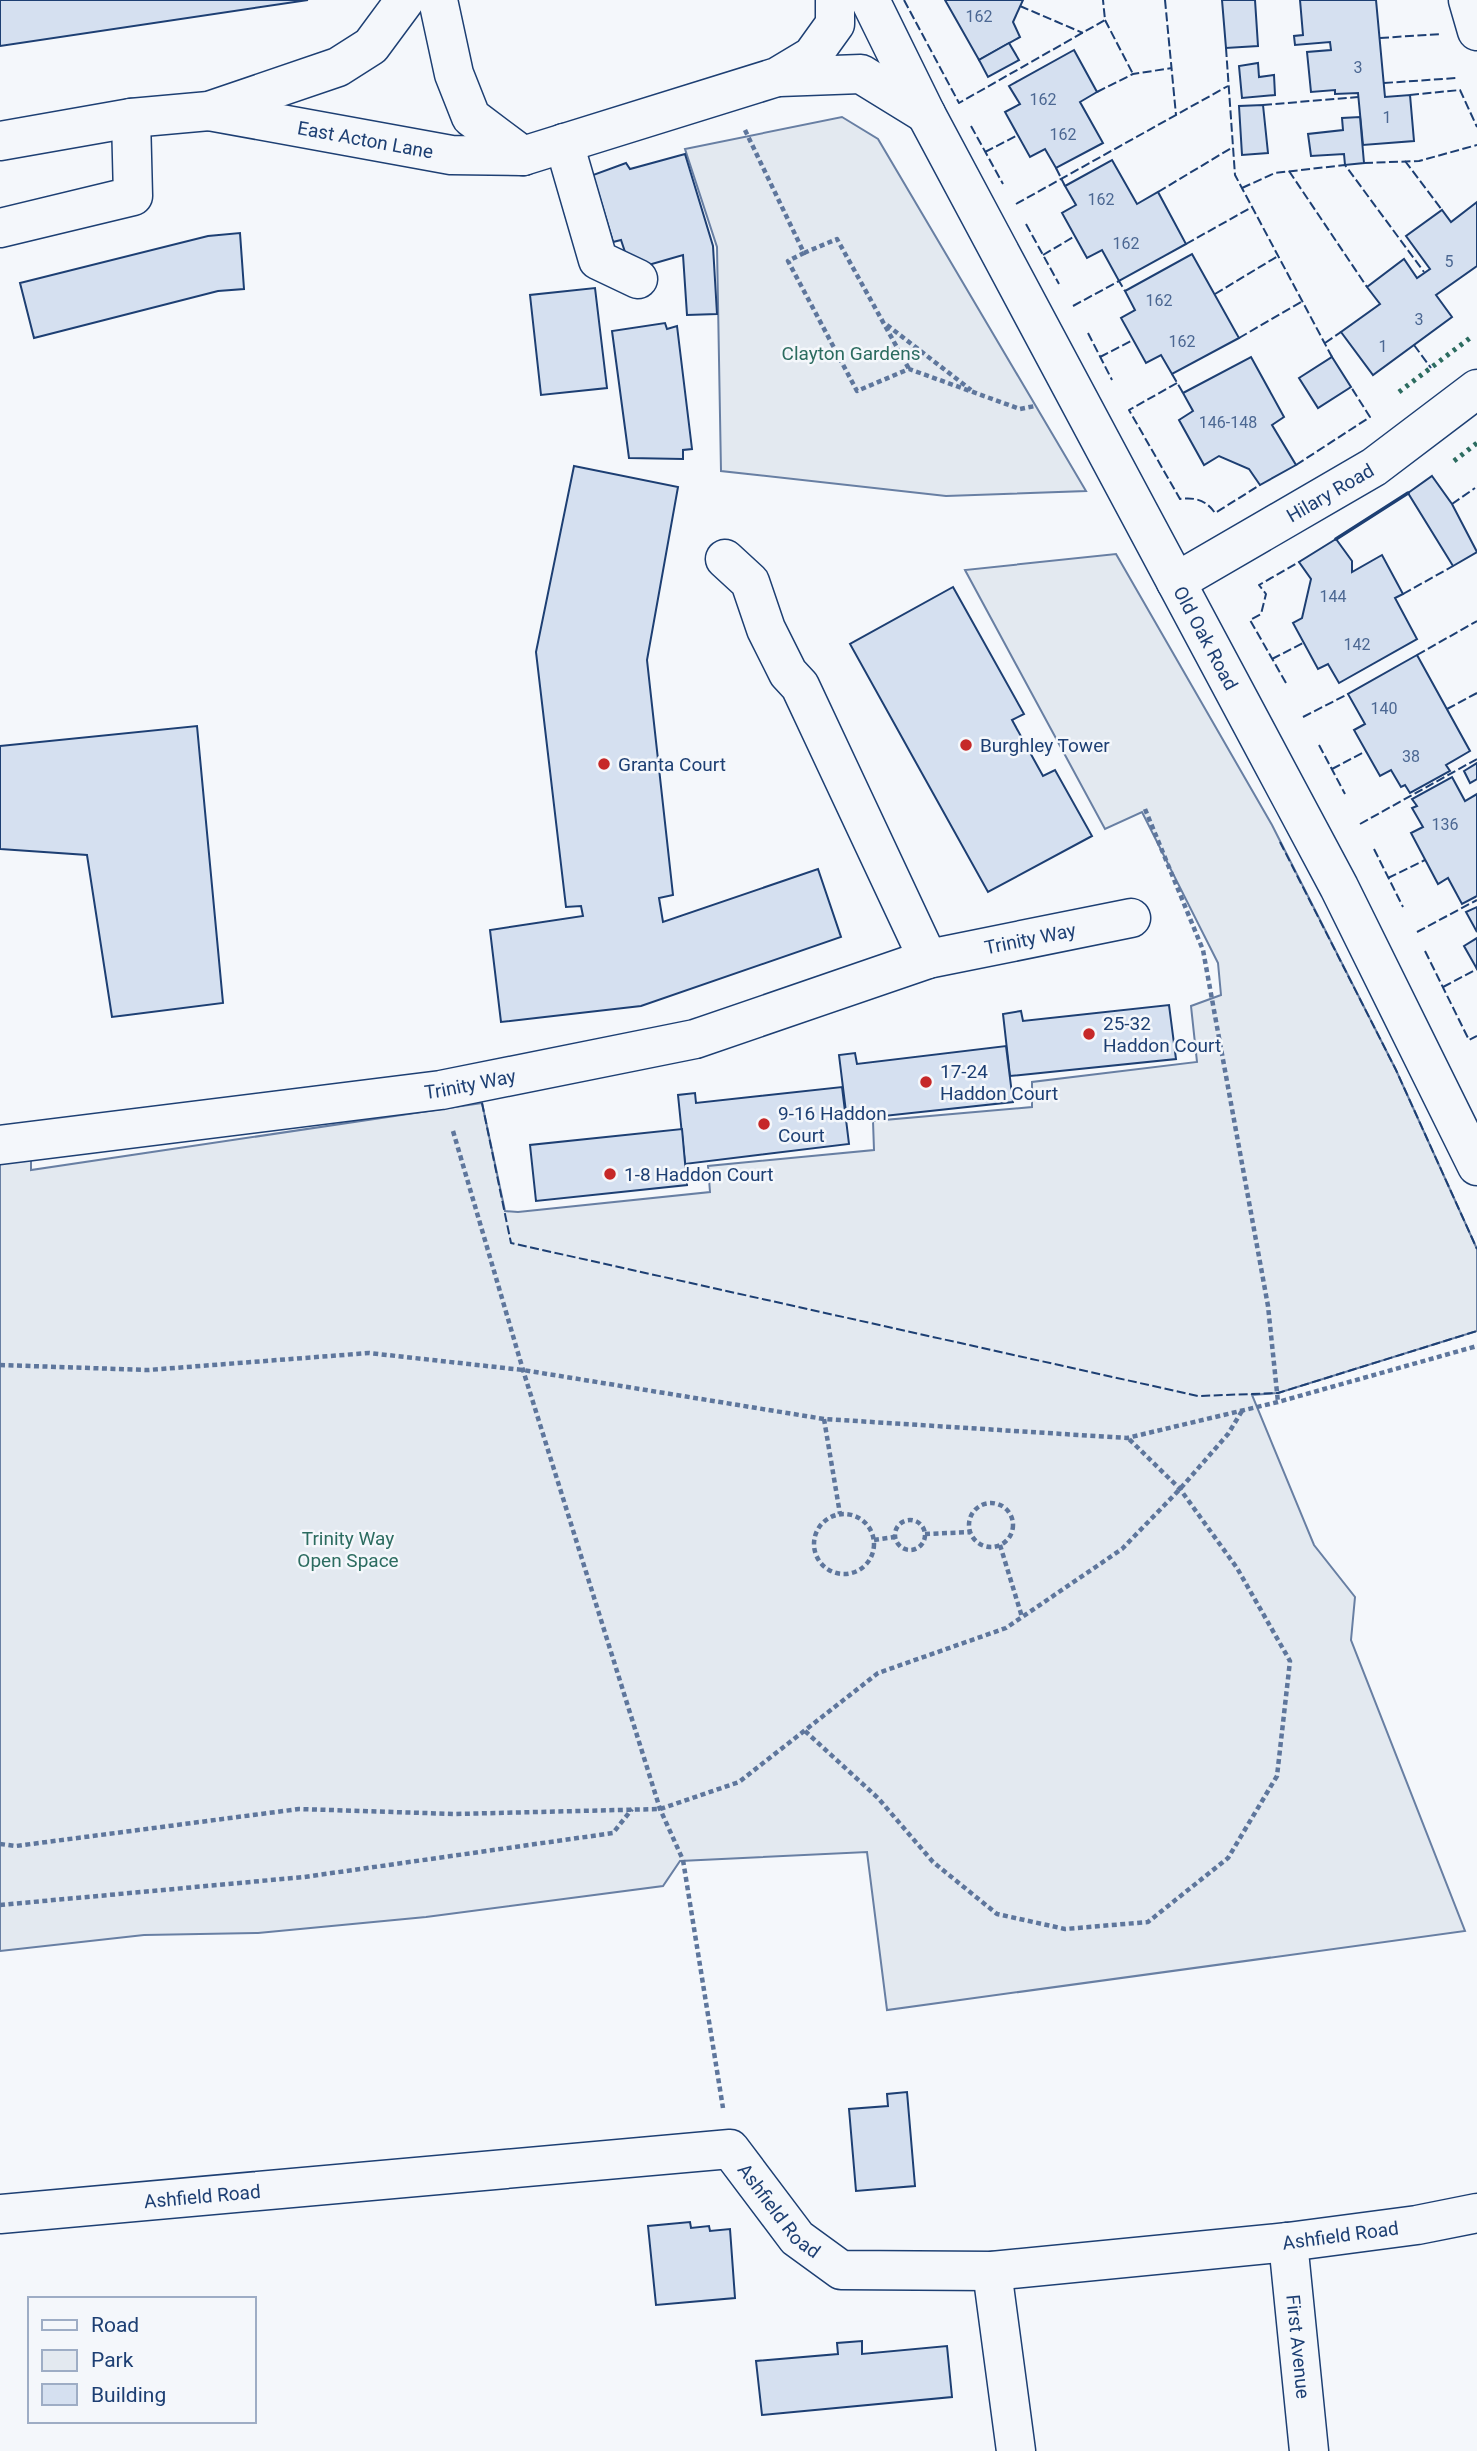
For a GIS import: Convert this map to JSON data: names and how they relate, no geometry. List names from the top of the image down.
{
  "streets": {
    "street": [
      "East Acton Lane",
      "Hilary Road",
      "Old Oak Road",
      "Trinity Way",
      "Ashfield Road",
      "First Avenue"
    ]
  },
  "crossings": [
    ["Hilary Road", "Old Oak Road"],
    ["Ashfield Road", "First Avenue"]
  ],
  "parks": ["Clayton Gardens", "Trinity Way Open Space"],
  "places": [
    "Burghley Tower",
    "Granta Court",
    "25-32 Haddon Court",
    "17-24 Haddon Court",
    "9-16 Haddon Court",
    "1-8 Haddon Court"
  ],
  "house_numbers": [
    "162",
    "3",
    "162",
    "1",
    "162",
    "162",
    "162",
    "5",
    "162",
    "3",
    "162",
    "1",
    "146-148",
    "144",
    "142",
    "140",
    "38",
    "136"
  ],
  "legend": ["Road", "Park", "Building"]
}
